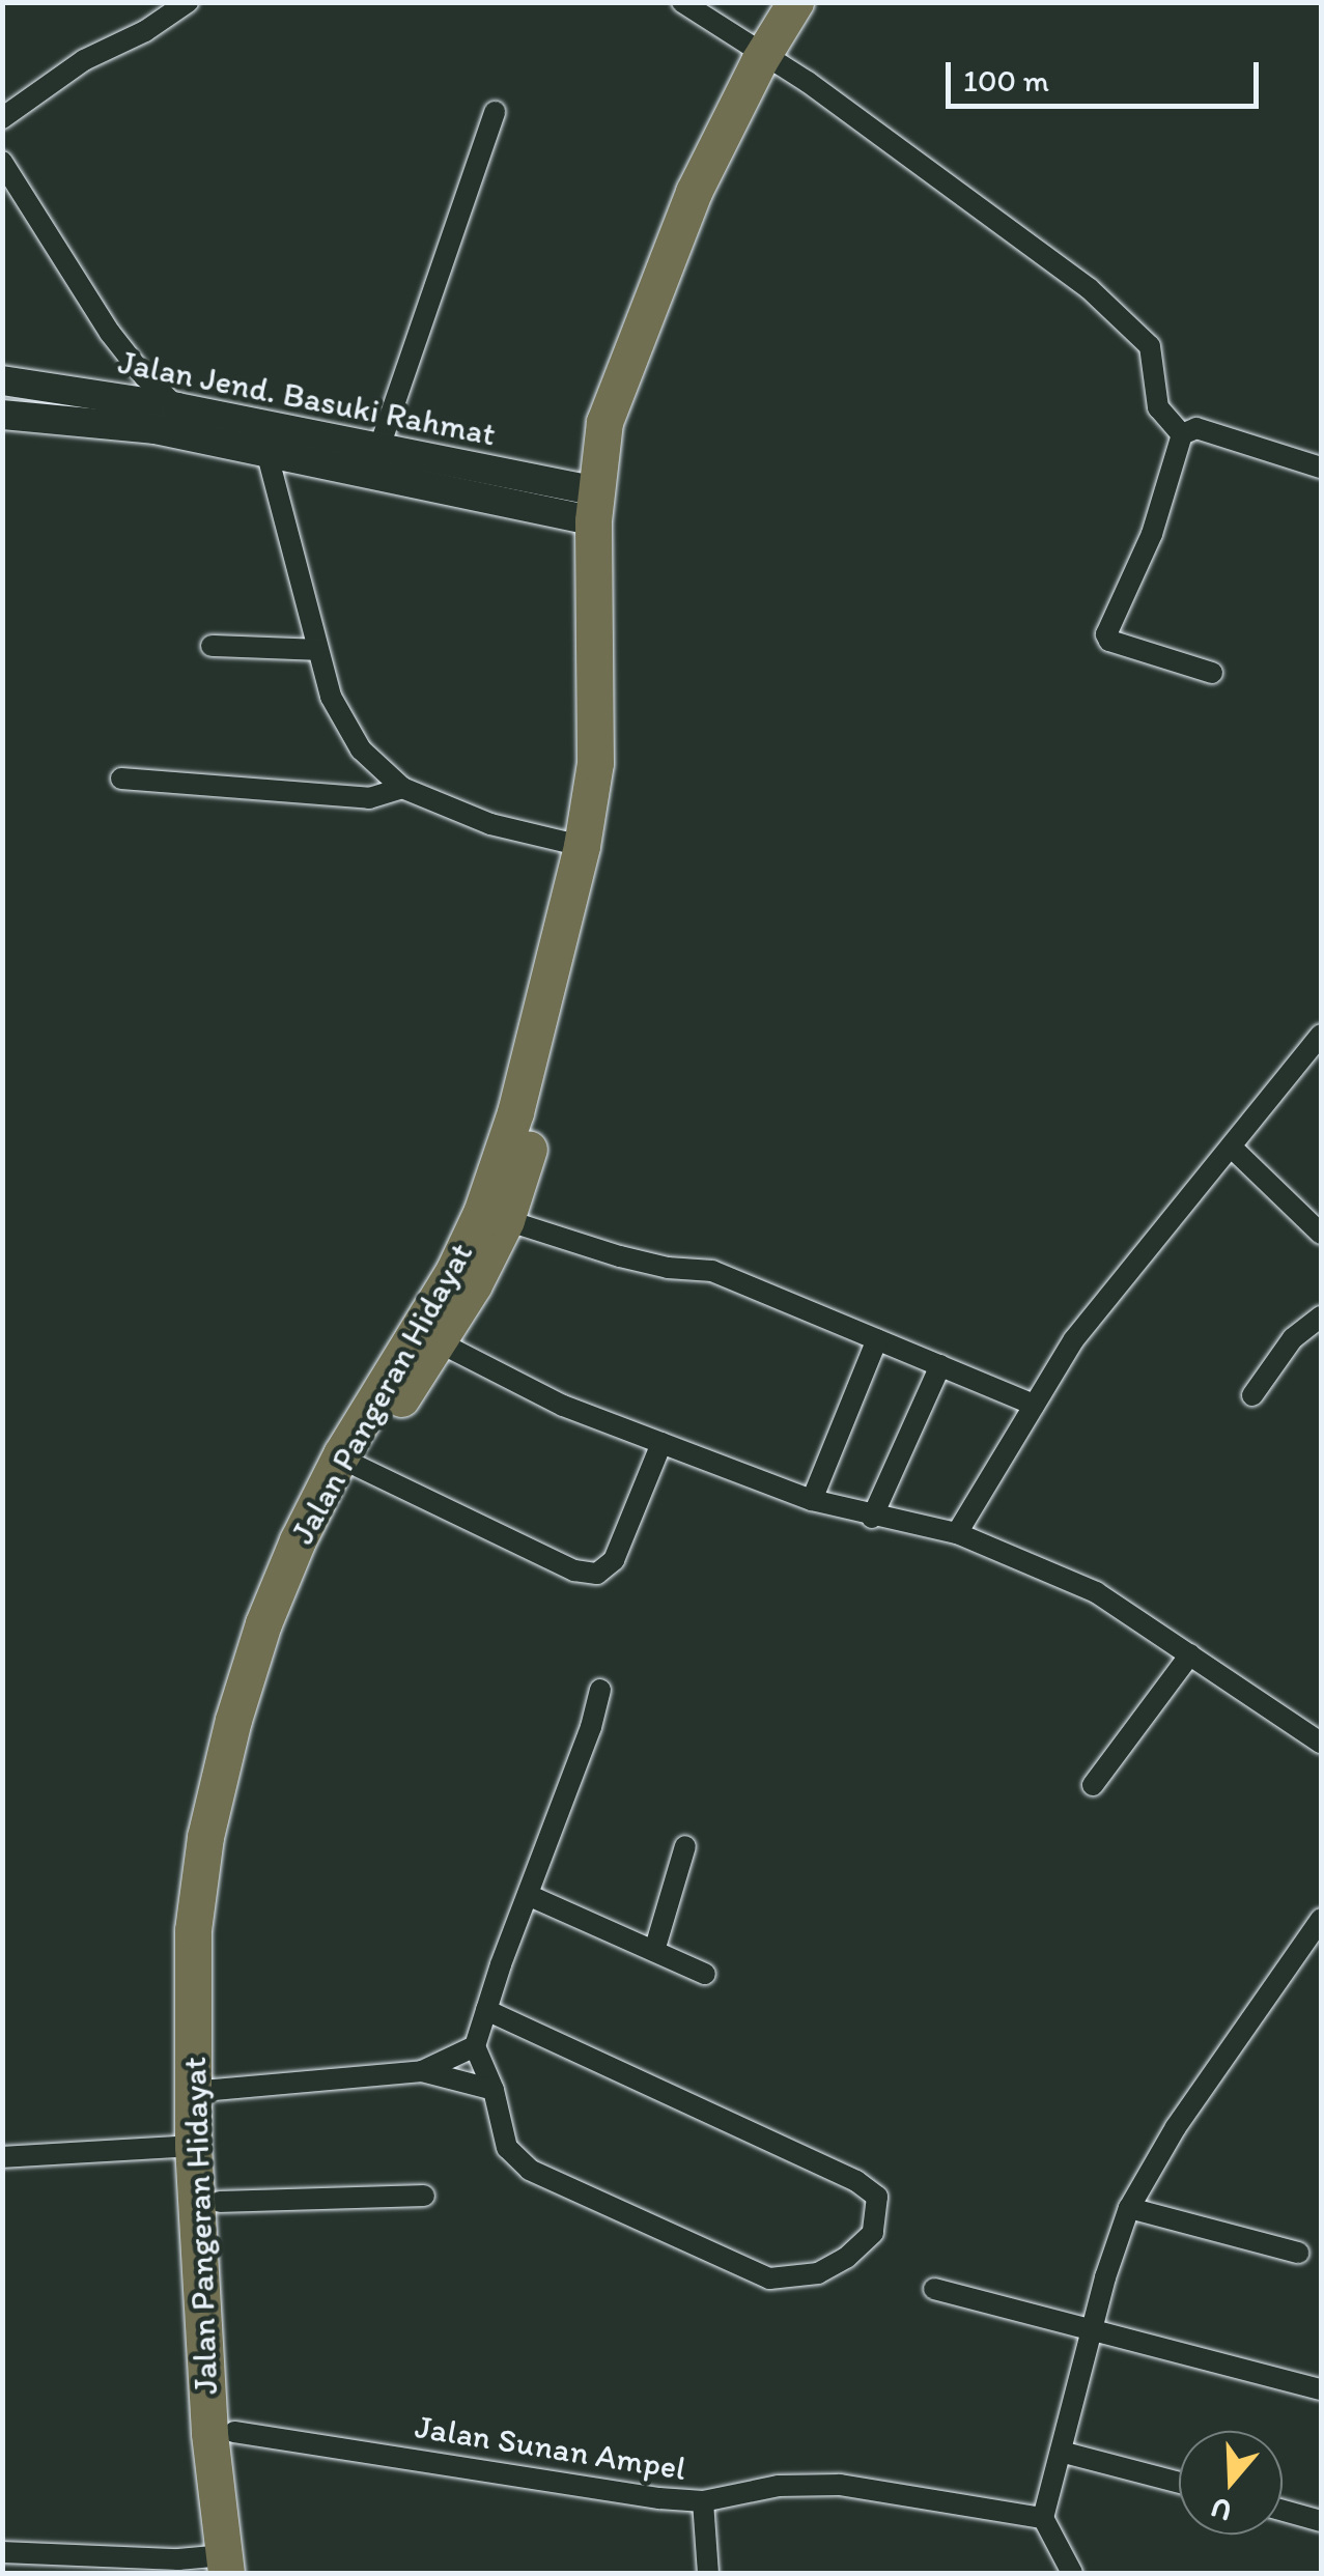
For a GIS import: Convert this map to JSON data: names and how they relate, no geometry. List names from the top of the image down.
{
  "streets": {
    "highway": ["Jalan Pangeran Hidayat"],
    "main road": ["Jalan Jend. Basuki Rahmat"],
    "street": ["Jalan Sunan Ampel"]
  },
  "crossings": [
    ["Jalan Jend. Basuki Rahmat", "Jalan Pangeran Hidayat"],
    ["Jalan Pangeran Hidayat", "Jalan Sunan Ampel"]
  ],
  "scale_bar": "100 m",
  "north": "bottom"
}
